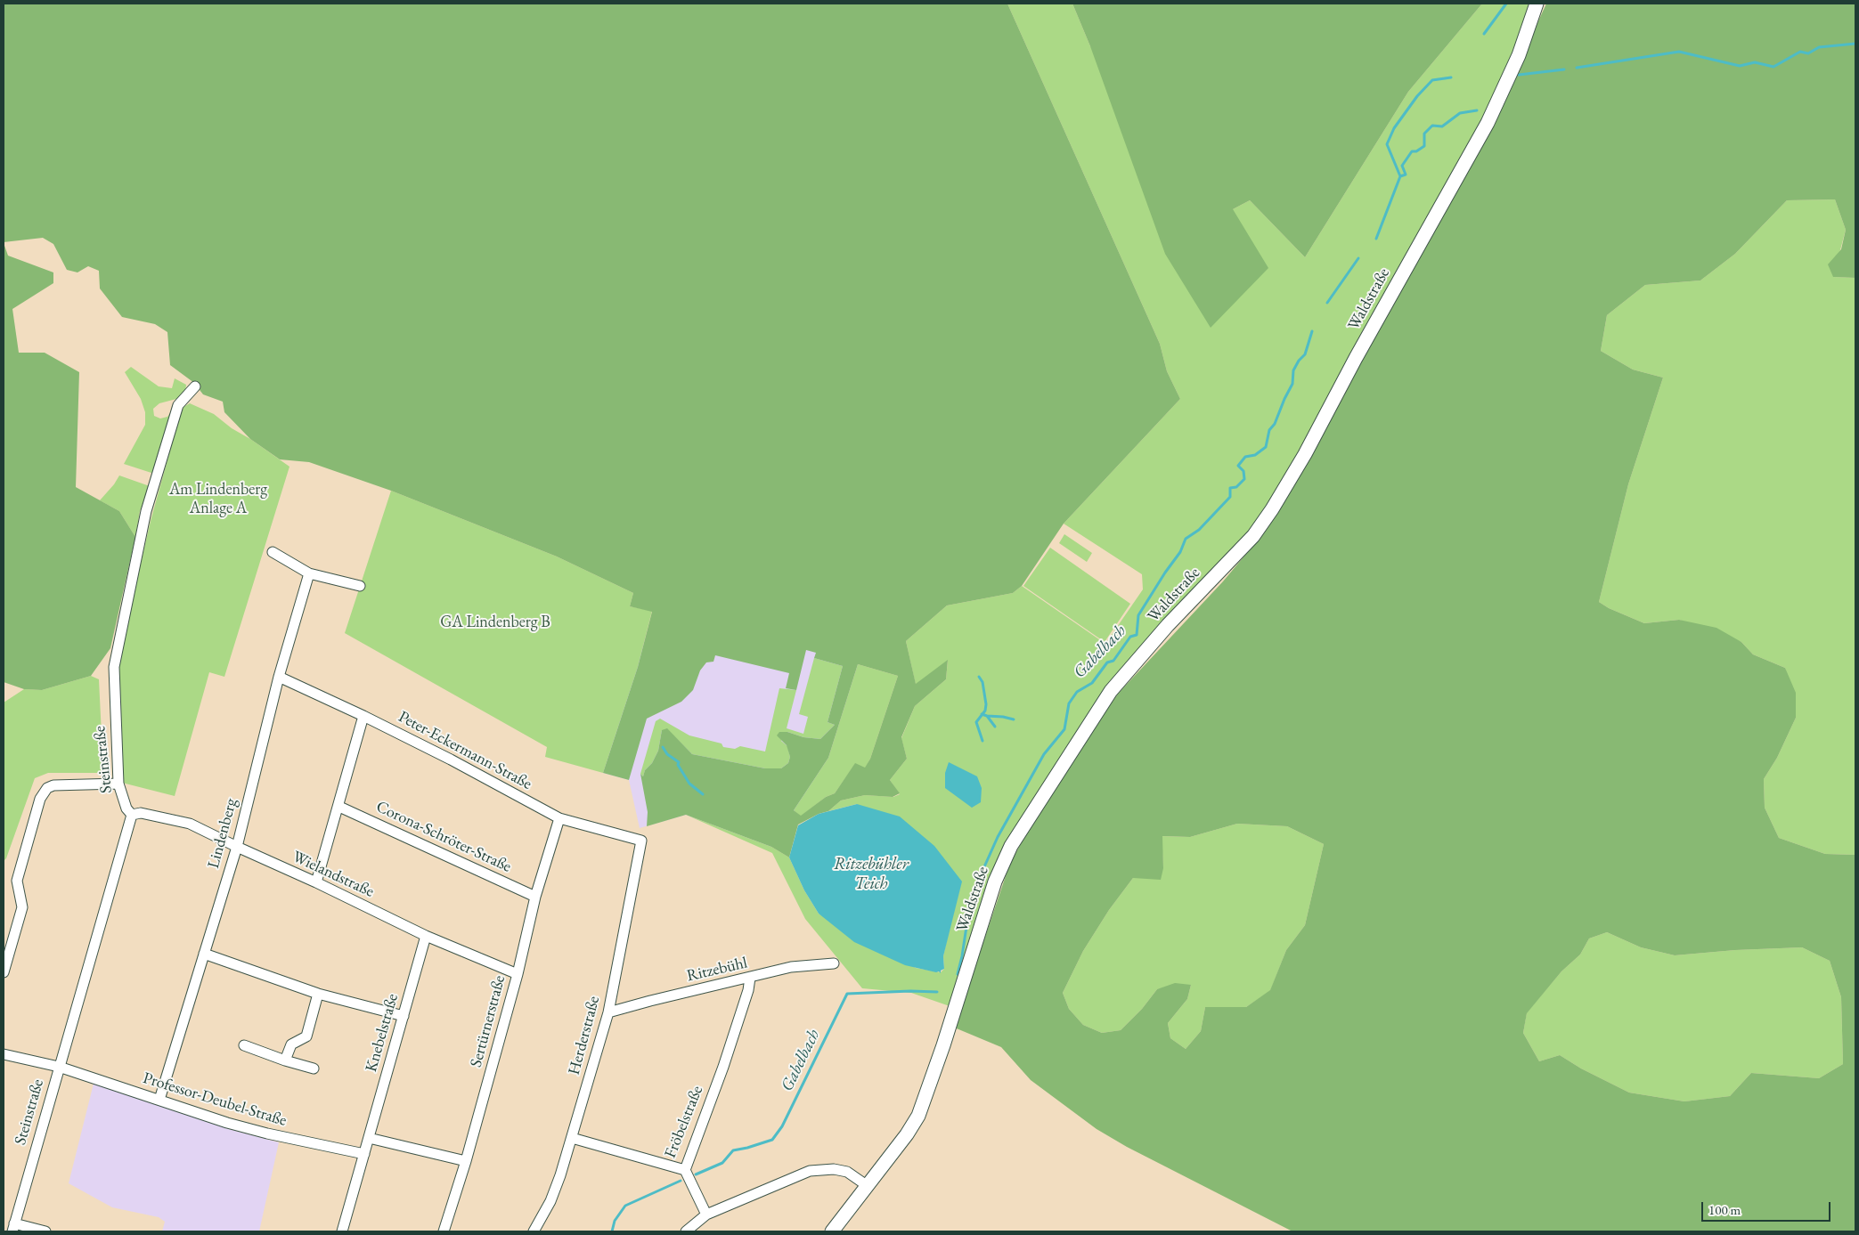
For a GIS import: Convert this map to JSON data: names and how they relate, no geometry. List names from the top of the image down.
{
  "streets": {
    "street": [
      "Waldstraße",
      "Peter-Eckermann-Straße",
      "Steinstraße",
      "Lindenberg",
      "Corona-Schröter-Straße",
      "Wielandstraße",
      "Ritzebühl",
      "Sertürnerstraße",
      "Knebelstraße",
      "Herderstraße",
      "Professor-Deubel-Straße",
      "Fröbelstraße"
    ]
  },
  "crossings": [
    ["Peter-Eckermann-Straße", "Lindenberg"],
    ["Peter-Eckermann-Straße", "Sertürnerstraße"],
    ["Peter-Eckermann-Straße", "Herderstraße"],
    ["Steinstraße", "Wielandstraße"],
    ["Steinstraße", "Professor-Deubel-Straße"],
    ["Lindenberg", "Wielandstraße"],
    ["Lindenberg", "Professor-Deubel-Straße"],
    ["Corona-Schröter-Straße", "Sertürnerstraße"],
    ["Wielandstraße", "Sertürnerstraße"],
    ["Wielandstraße", "Knebelstraße"],
    ["Ritzebühl", "Herderstraße"],
    ["Ritzebühl", "Fröbelstraße"],
    ["Knebelstraße", "Professor-Deubel-Straße"],
    ["Herderstraße", "Fröbelstraße"]
  ],
  "water": ["Gabelbach", "Ritzebühler Teich"],
  "parks": ["Am Lindenberg Anlage A", "GA Lindenberg B"],
  "scale_bar": "100 m"
}
